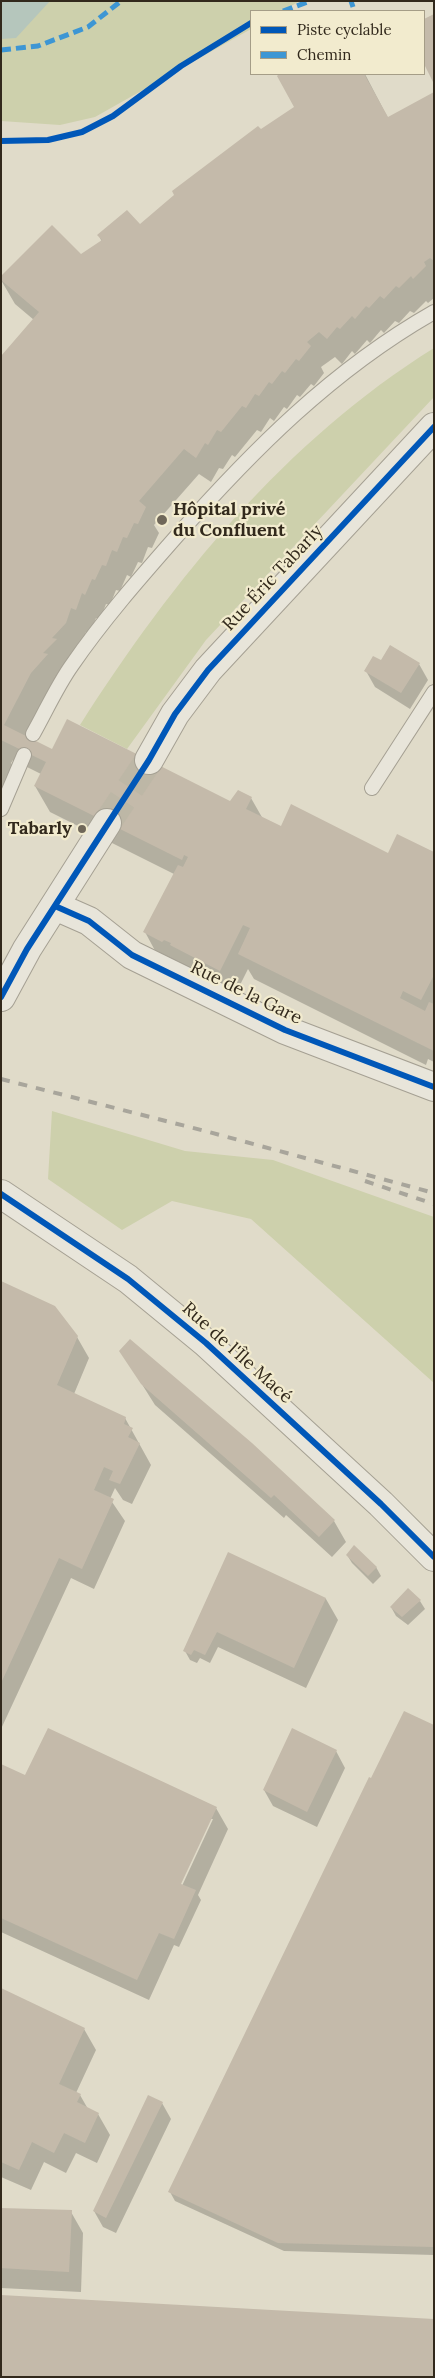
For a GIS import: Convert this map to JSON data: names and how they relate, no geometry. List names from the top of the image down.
{
  "streets": {
    "street": ["Rue Éric Tabarly", "Rue de la Gare", "Rue de l'Île Macé"]
  },
  "places": ["Hôpital privé du Confluent", "Tabarly"],
  "legend": ["Piste cyclable", "Chemin"]
}
